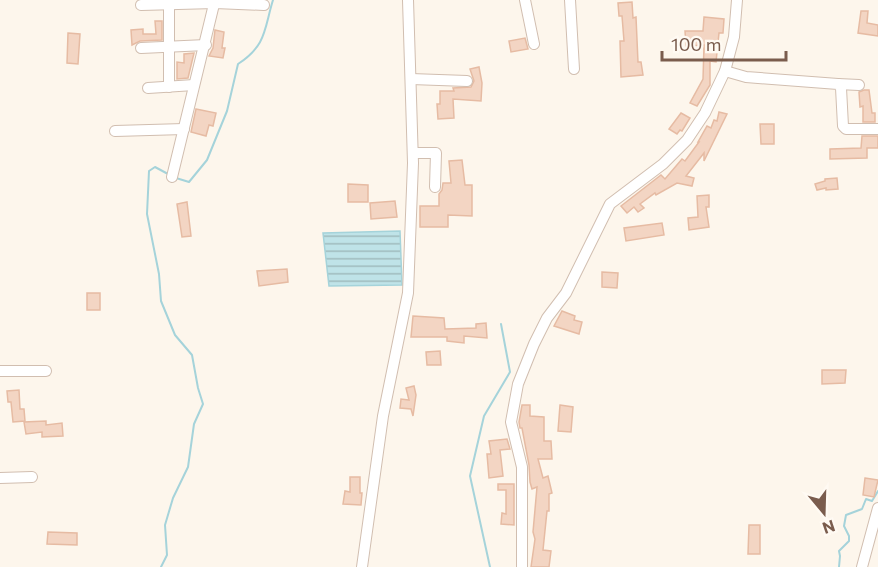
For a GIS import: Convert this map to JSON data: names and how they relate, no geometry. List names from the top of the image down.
{
  "scale_bar": "100 m",
  "north": "bottom"
}
